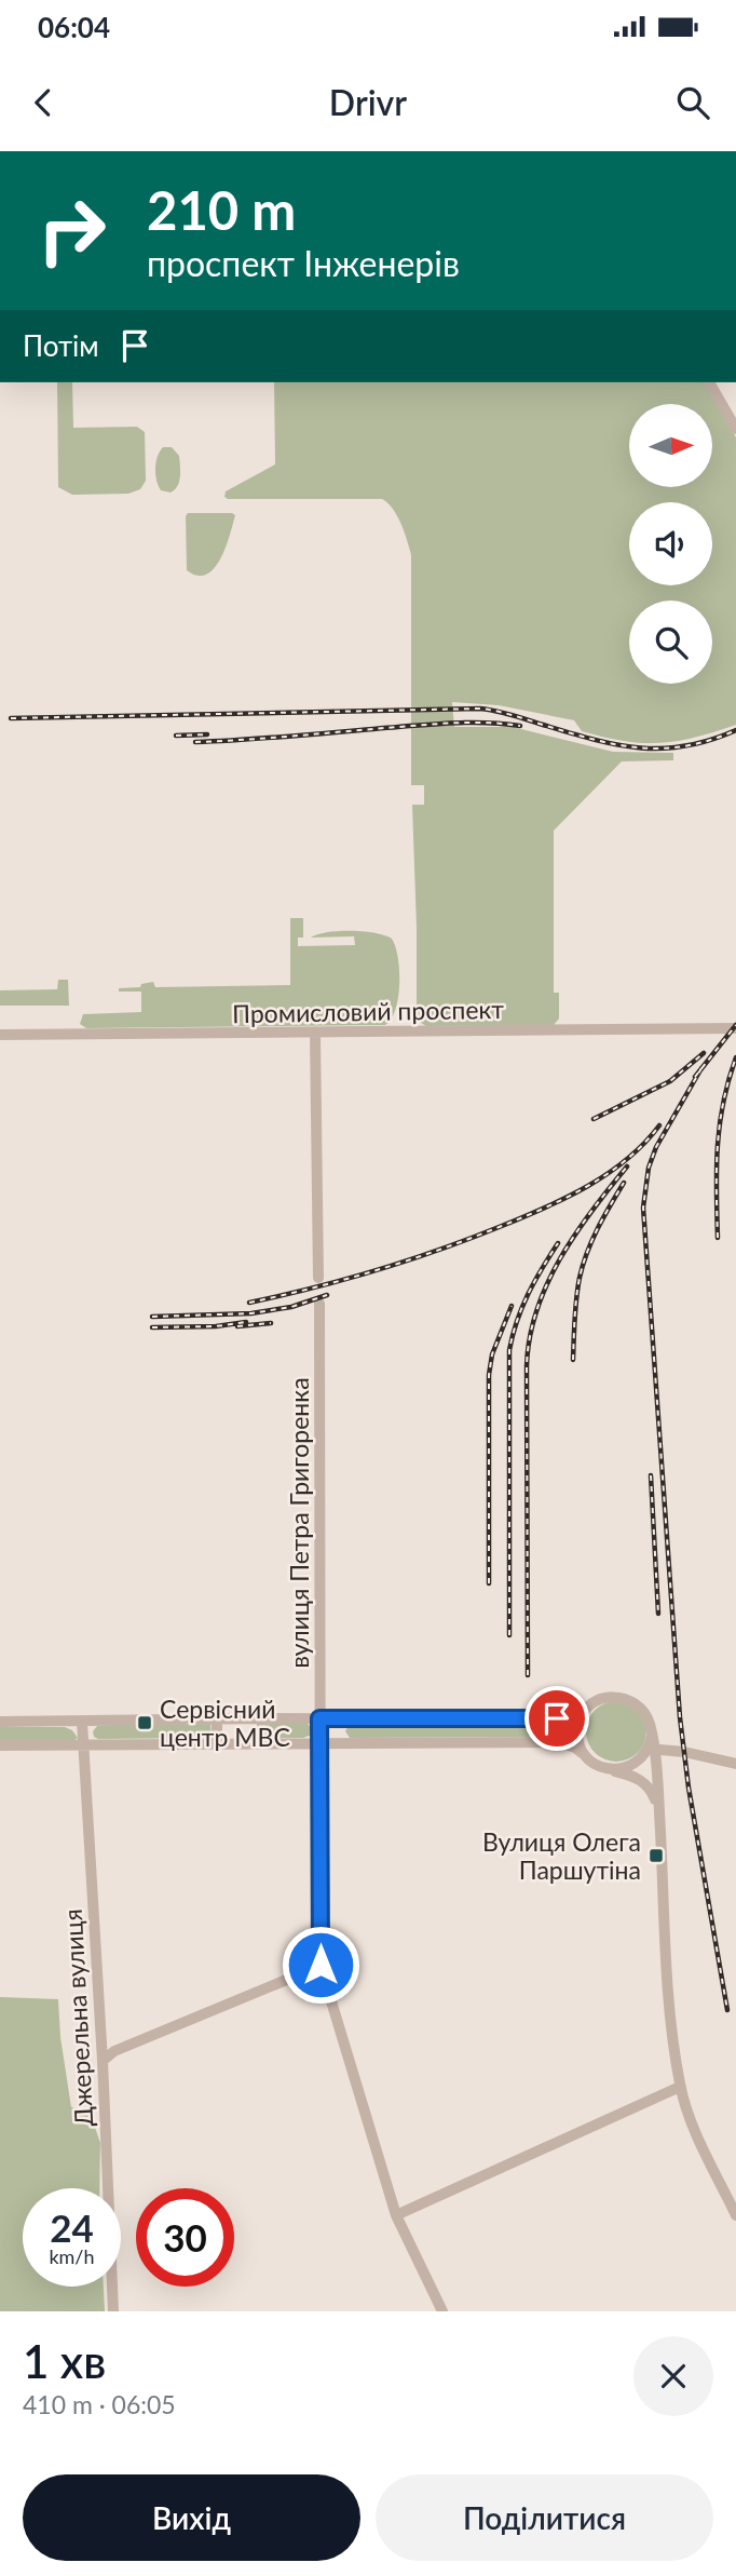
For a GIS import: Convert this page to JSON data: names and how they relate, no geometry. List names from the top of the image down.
{
  "streets": {
    "street": ["Промисловий проспект", "вулиця Петра Григоренка", "Джерельна вулиця"]
  },
  "places": {
    "transit": ["Сервісний центр МВС", "Вулиця Олега Паршутіна"]
  },
  "north": "right",
  "page": {
    "status": "06:04",
    "header": "Drivr",
    "turn": ["210 m", "проспект Інженерів"],
    "then": "Потім",
    "speed": "24 km/h",
    "limit": "30",
    "heading": ["1 хв", "410 m · 06:05"],
    "buttons": ["Вихід", "Поділитися"]
  }
}
